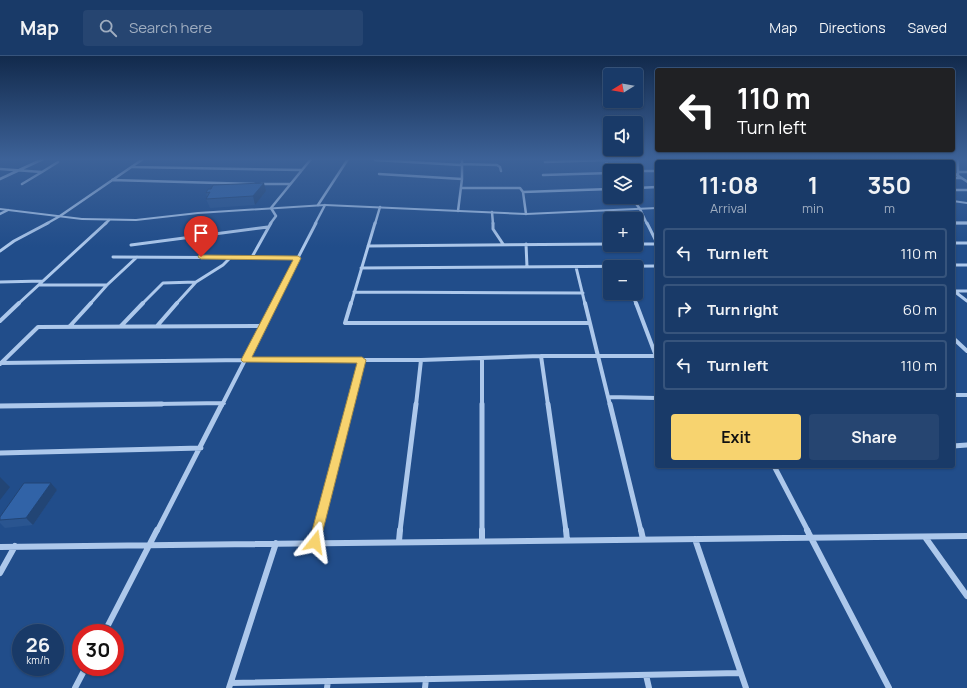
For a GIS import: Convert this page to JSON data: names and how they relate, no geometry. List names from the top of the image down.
{
  "north": "left",
  "page": {
    "header": "Map",
    "search": "Search here",
    "nav": ["Map", "Directions", "Saved"],
    "map_buttons": ["+", "−"],
    "turn": ["110 m", "Turn left"],
    "eta": [
      "11:08",
      "Arrival",
      "1",
      "min",
      "350",
      "m"
    ],
    "list": [
      {
        "name": "Turn left",
        "value": "110 m"
      },
      {
        "name": "Turn right",
        "value": "60 m"
      },
      {
        "name": "Turn left",
        "value": "110 m"
      }
    ],
    "buttons": ["Exit", "Share"],
    "speed": "26 km/h",
    "limit": "30"
  }
}
